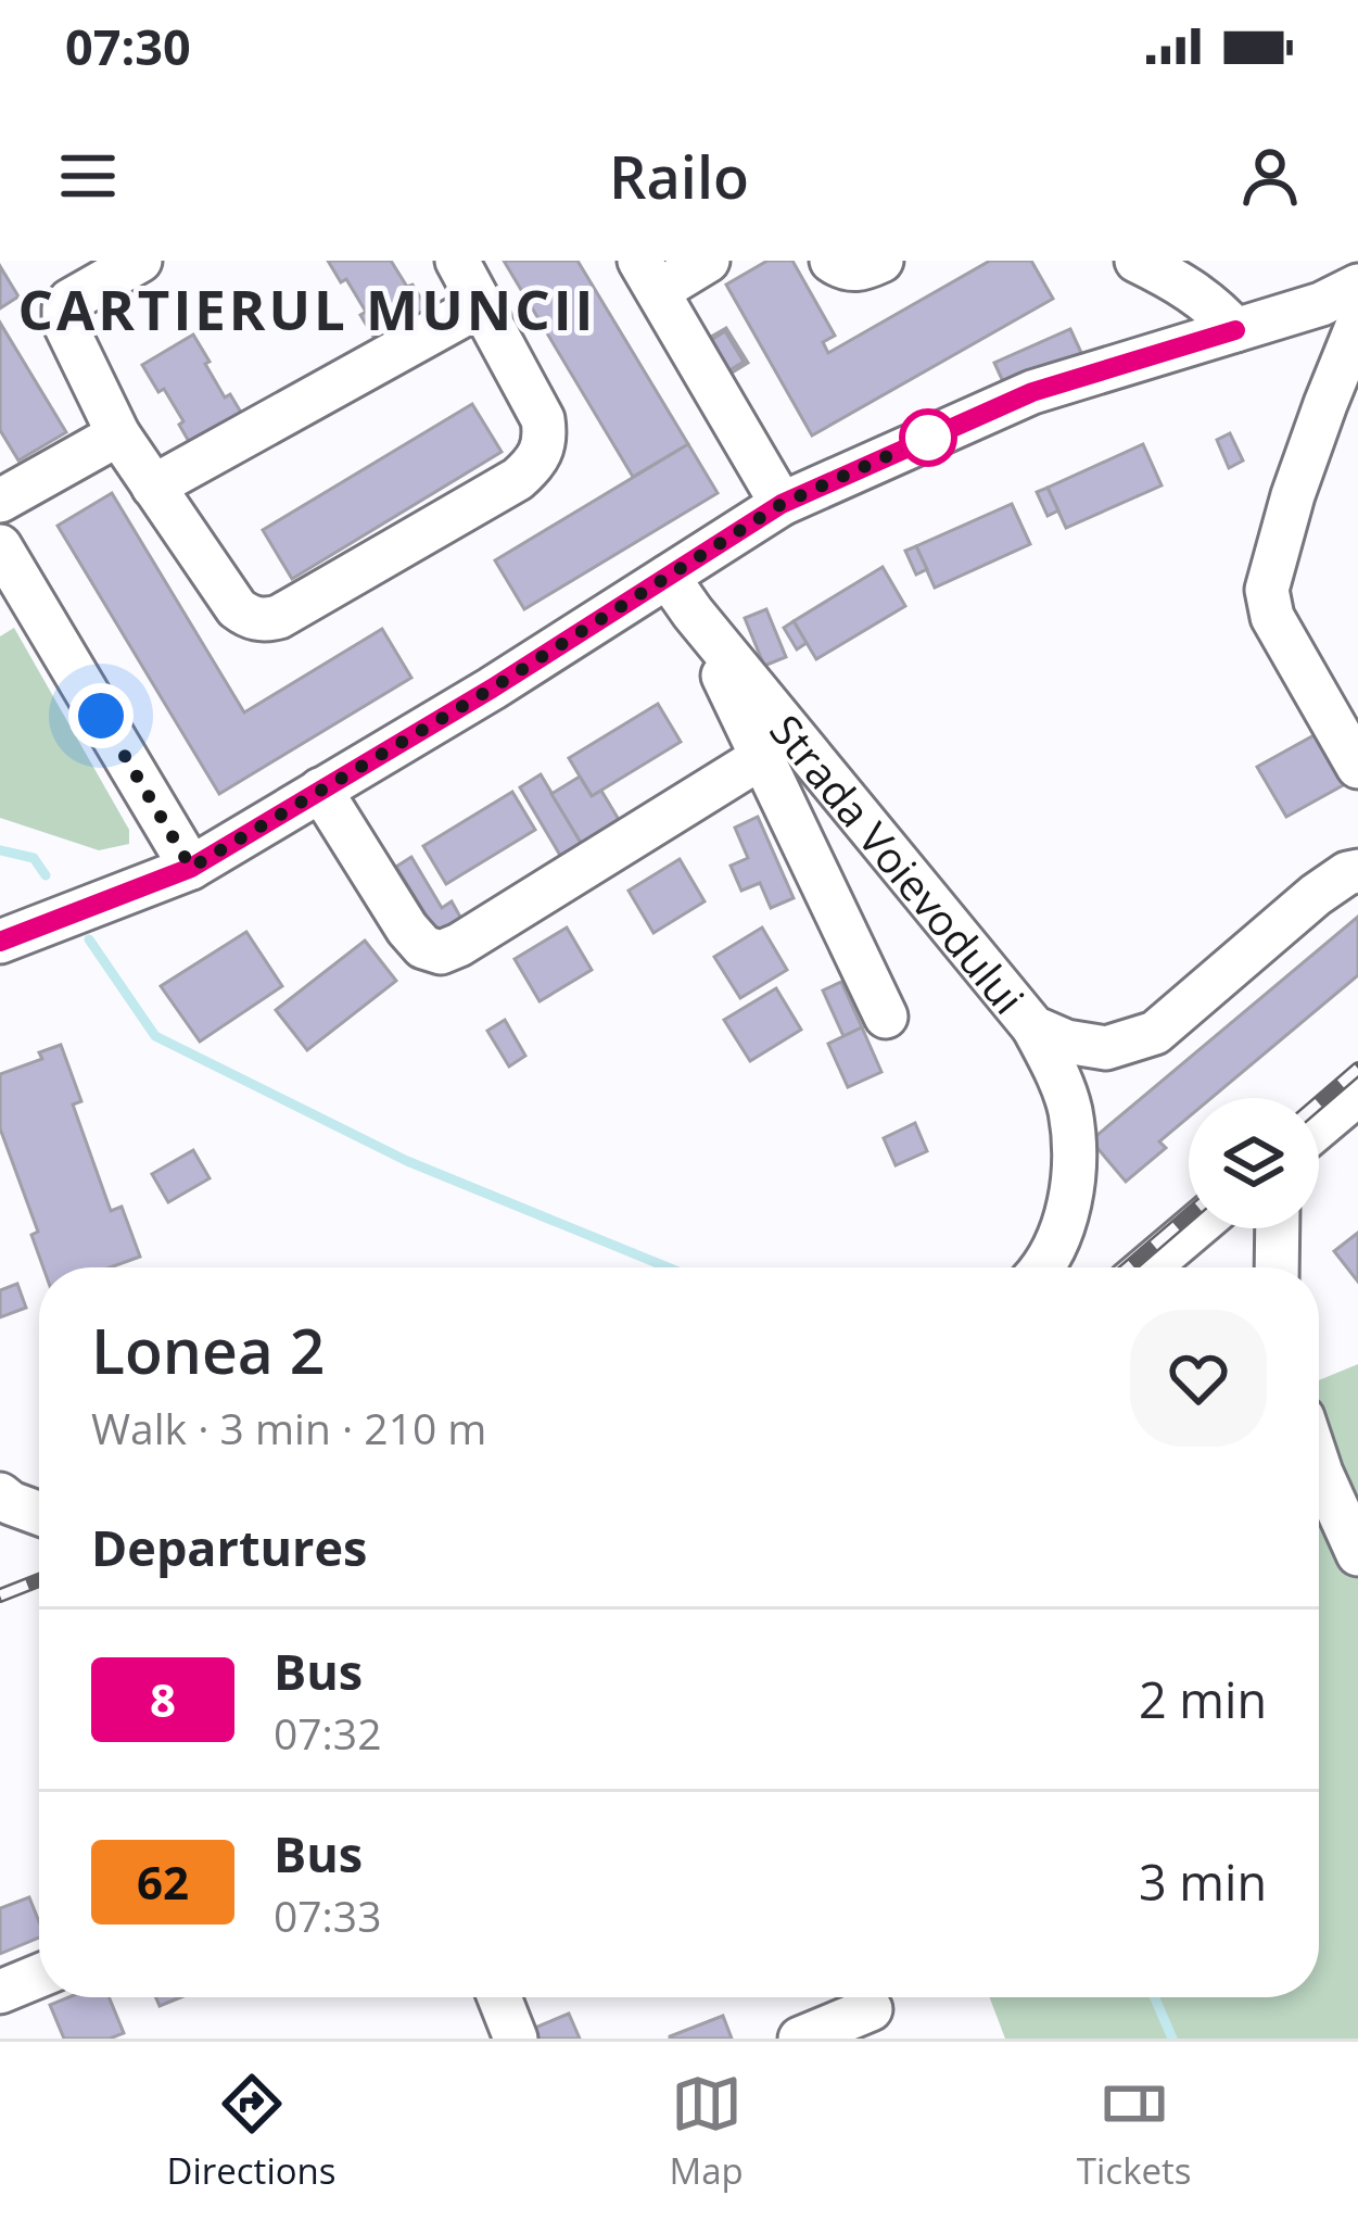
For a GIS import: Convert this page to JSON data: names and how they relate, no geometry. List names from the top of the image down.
{
  "streets": {
    "street": ["Strada Voievodului"]
  },
  "districts": ["CARTIERUL MUNCII"],
  "lines": ["bus line 8"],
  "page": {
    "status": "07:30",
    "header": "Railo",
    "heading": [
      ["Lonea 2", "Walk · 3 min · 210 m"],
      "Departures"
    ],
    "list": [
      {
        "mark": "8",
        "name": "Bus",
        "note": "07:32",
        "value": "2 min"
      },
      {
        "mark": "62",
        "name": "Bus",
        "note": "07:33",
        "value": "3 min"
      }
    ],
    "tabs": ["Directions", "Map", "Tickets"]
  }
}
